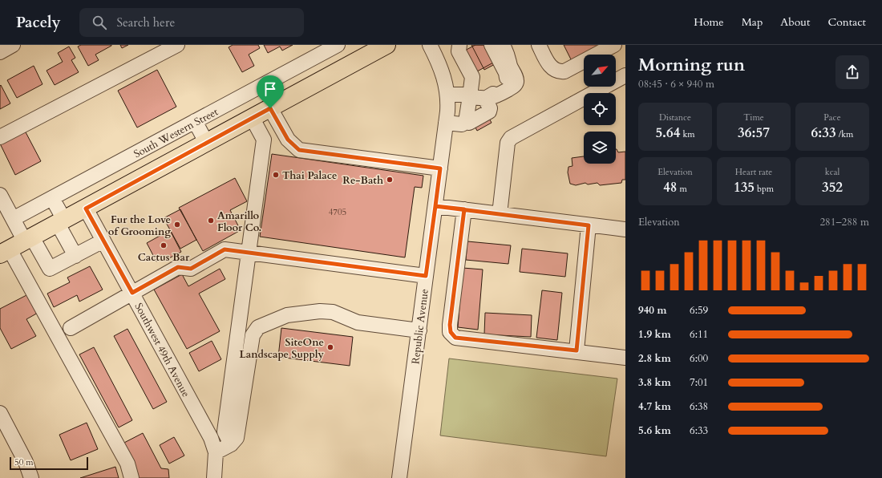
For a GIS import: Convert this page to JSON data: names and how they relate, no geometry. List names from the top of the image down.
{
  "streets": {
    "street": ["South Western Street", "Republic Avenue", "Southwest 49th Avenue"]
  },
  "places": [
    "Thai Palace",
    "Re-Bath",
    "Amarillo Floor Co.",
    "Fur the Love of Grooming",
    "Cactus Bar",
    "SiteOne Landscape Supply"
  ],
  "house_numbers": ["4705"],
  "scale_bar": "50 m",
  "north": "top right",
  "page": {
    "header": "Pacely",
    "search": "Search here",
    "nav": [
      "Home",
      "Map",
      "About",
      "Contact"
    ],
    "heading": ["Morning run", "08:45 · 6 × 940 m"],
    "stats": [
      ["Distance", "5.64 km"],
      ["Time", "36:57"],
      ["Pace", "6:33 /km"],
      ["Elevation", "48 m"],
      ["Heart rate", "135 bpm"],
      ["kcal", "352"]
    ],
    "chart": ["Elevation", "281–288 m"],
    "list": [
      {
        "name": "940 m",
        "note": "6:59"
      },
      {
        "name": "1.9 km",
        "note": "6:11"
      },
      {
        "name": "2.8 km",
        "note": "6:00"
      },
      {
        "name": "3.8 km",
        "note": "7:01"
      },
      {
        "name": "4.7 km",
        "note": "6:38"
      },
      {
        "name": "5.6 km",
        "note": "6:33"
      }
    ],
    "scale": "50 m"
  }
}
